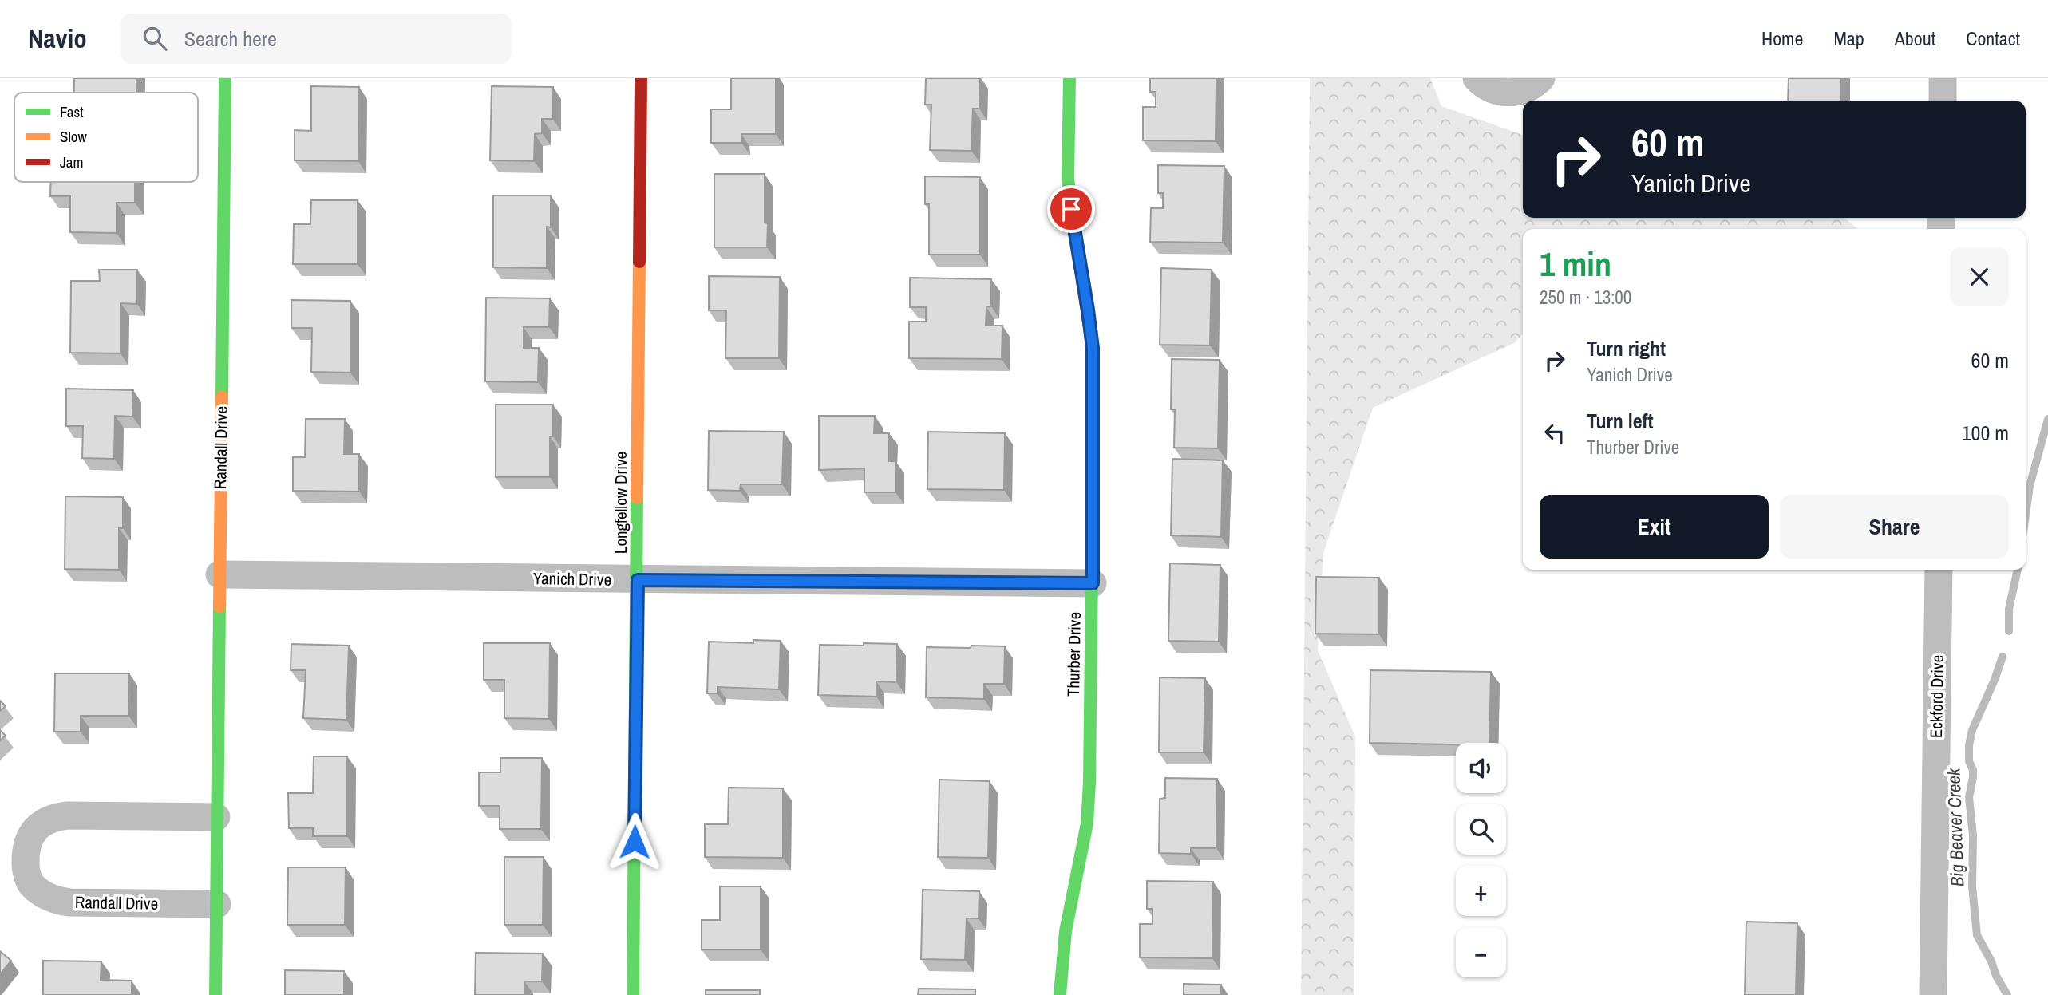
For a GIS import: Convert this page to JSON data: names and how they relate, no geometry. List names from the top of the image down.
{
  "streets": {
    "street": [
      "Randall Drive",
      "Longfellow Drive",
      "Yanich Drive",
      "Thurber Drive",
      "Eckford Drive"
    ]
  },
  "crossings": [
    ["Randall Drive", "Yanich Drive"],
    ["Longfellow Drive", "Yanich Drive"],
    ["Yanich Drive", "Thurber Drive"]
  ],
  "water": ["Big Beaver Creek"],
  "legend": ["Fast", "Slow", "Jam"],
  "page": {
    "header": "Navio",
    "search": "Search here",
    "nav": [
      "Home",
      "Map",
      "About",
      "Contact"
    ],
    "turn": ["60 m", "Yanich Drive"],
    "heading": ["1 min", "250 m · 13:00"],
    "list": [
      {
        "name": "Turn right",
        "note": "Yanich Drive",
        "value": "60 m"
      },
      {
        "name": "Turn left",
        "note": "Thurber Drive",
        "value": "100 m"
      }
    ],
    "buttons": ["Exit", "Share"],
    "map_buttons": ["+", "−"]
  }
}
